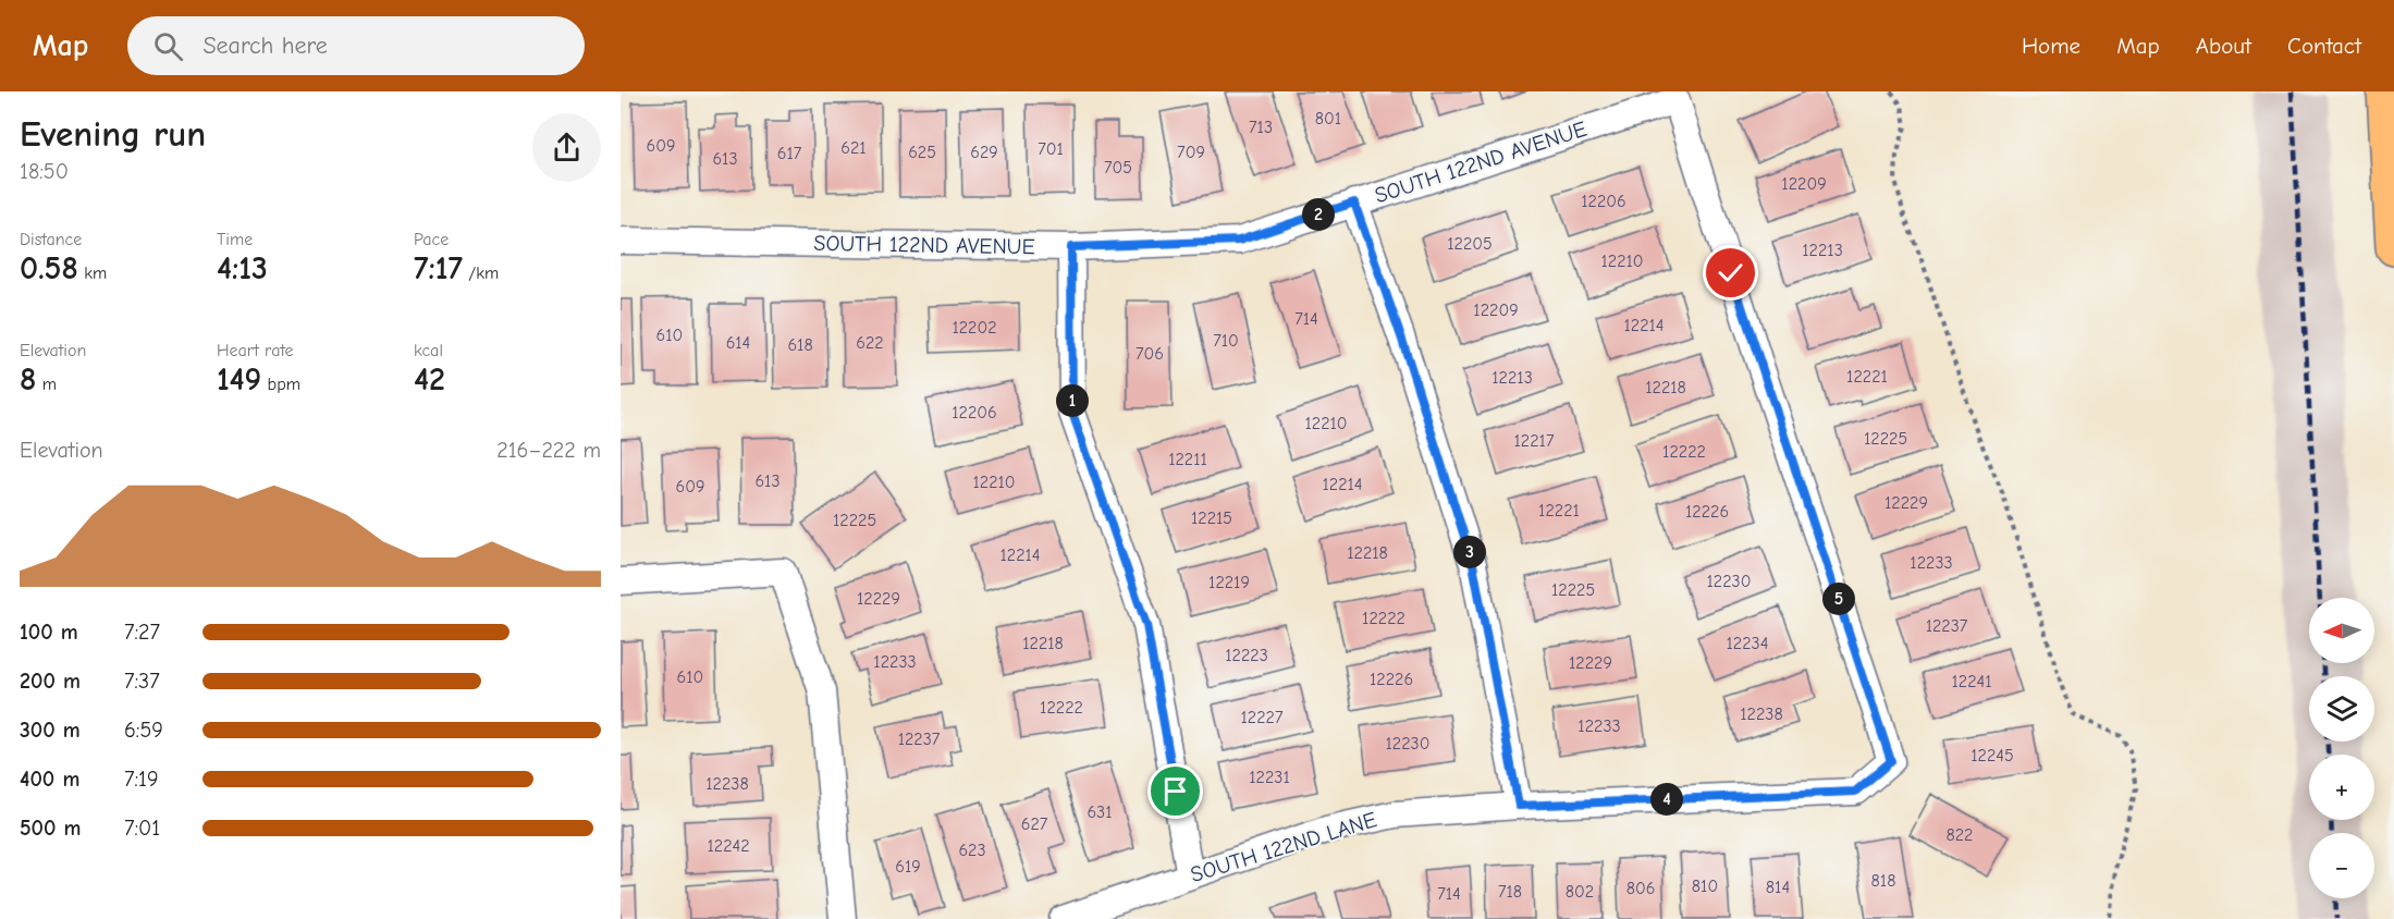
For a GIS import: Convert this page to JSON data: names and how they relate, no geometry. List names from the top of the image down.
{
  "streets": {
    "street": ["SOUTH 122ND AVENUE", "SOUTH 122ND LANE"]
  },
  "crossings": [
    ["SOUTH 122ND AVENUE", "SOUTH 122ND LANE"]
  ],
  "house_numbers": [
    "801",
    "713",
    "609",
    "621",
    "701",
    "625",
    "629",
    "709",
    "617",
    "613",
    "705",
    "12209",
    "12206",
    "12205",
    "12213",
    "12210",
    "12209",
    "714",
    "12214",
    "12202",
    "610",
    "710",
    "614",
    "622",
    "618",
    "706",
    "12221",
    "12213",
    "12218",
    "12206",
    "12210",
    "12225",
    "12217",
    "12222",
    "12211",
    "613",
    "12210",
    "12214",
    "609",
    "12229",
    "12221",
    "12226",
    "12215",
    "12225",
    "12218",
    "12214",
    "12233",
    "12230",
    "12219",
    "12225",
    "12229",
    "12222",
    "12237",
    "12218",
    "12234",
    "12223",
    "12233",
    "12229",
    "610",
    "12226",
    "12241",
    "12222",
    "12238",
    "12227",
    "12233",
    "12237",
    "12230",
    "12245",
    "12231",
    "12238",
    "631",
    "627",
    "822",
    "12242",
    "623",
    "619",
    "818",
    "810",
    "814",
    "806",
    "718",
    "802",
    "714"
  ],
  "north": "left",
  "page": {
    "header": "Map",
    "search": "Search here",
    "nav": [
      "Home",
      "Map",
      "About",
      "Contact"
    ],
    "heading": ["Evening run", "18:50"],
    "pins": [
      "2",
      "1",
      "3",
      "5",
      "4"
    ],
    "stats": [
      ["Distance", "0.58 km"],
      ["Time", "4:13"],
      ["Pace", "7:17 /km"],
      ["Elevation", "8 m"],
      ["Heart rate", "149 bpm"],
      ["kcal", "42"]
    ],
    "chart": ["Elevation", "216–222 m"],
    "map_buttons": ["+", "−"],
    "list": [
      {
        "name": "100 m",
        "note": "7:27"
      },
      {
        "name": "200 m",
        "note": "7:37"
      },
      {
        "name": "300 m",
        "note": "6:59"
      },
      {
        "name": "400 m",
        "note": "7:19"
      },
      {
        "name": "500 m",
        "note": "7:01"
      }
    ]
  }
}
